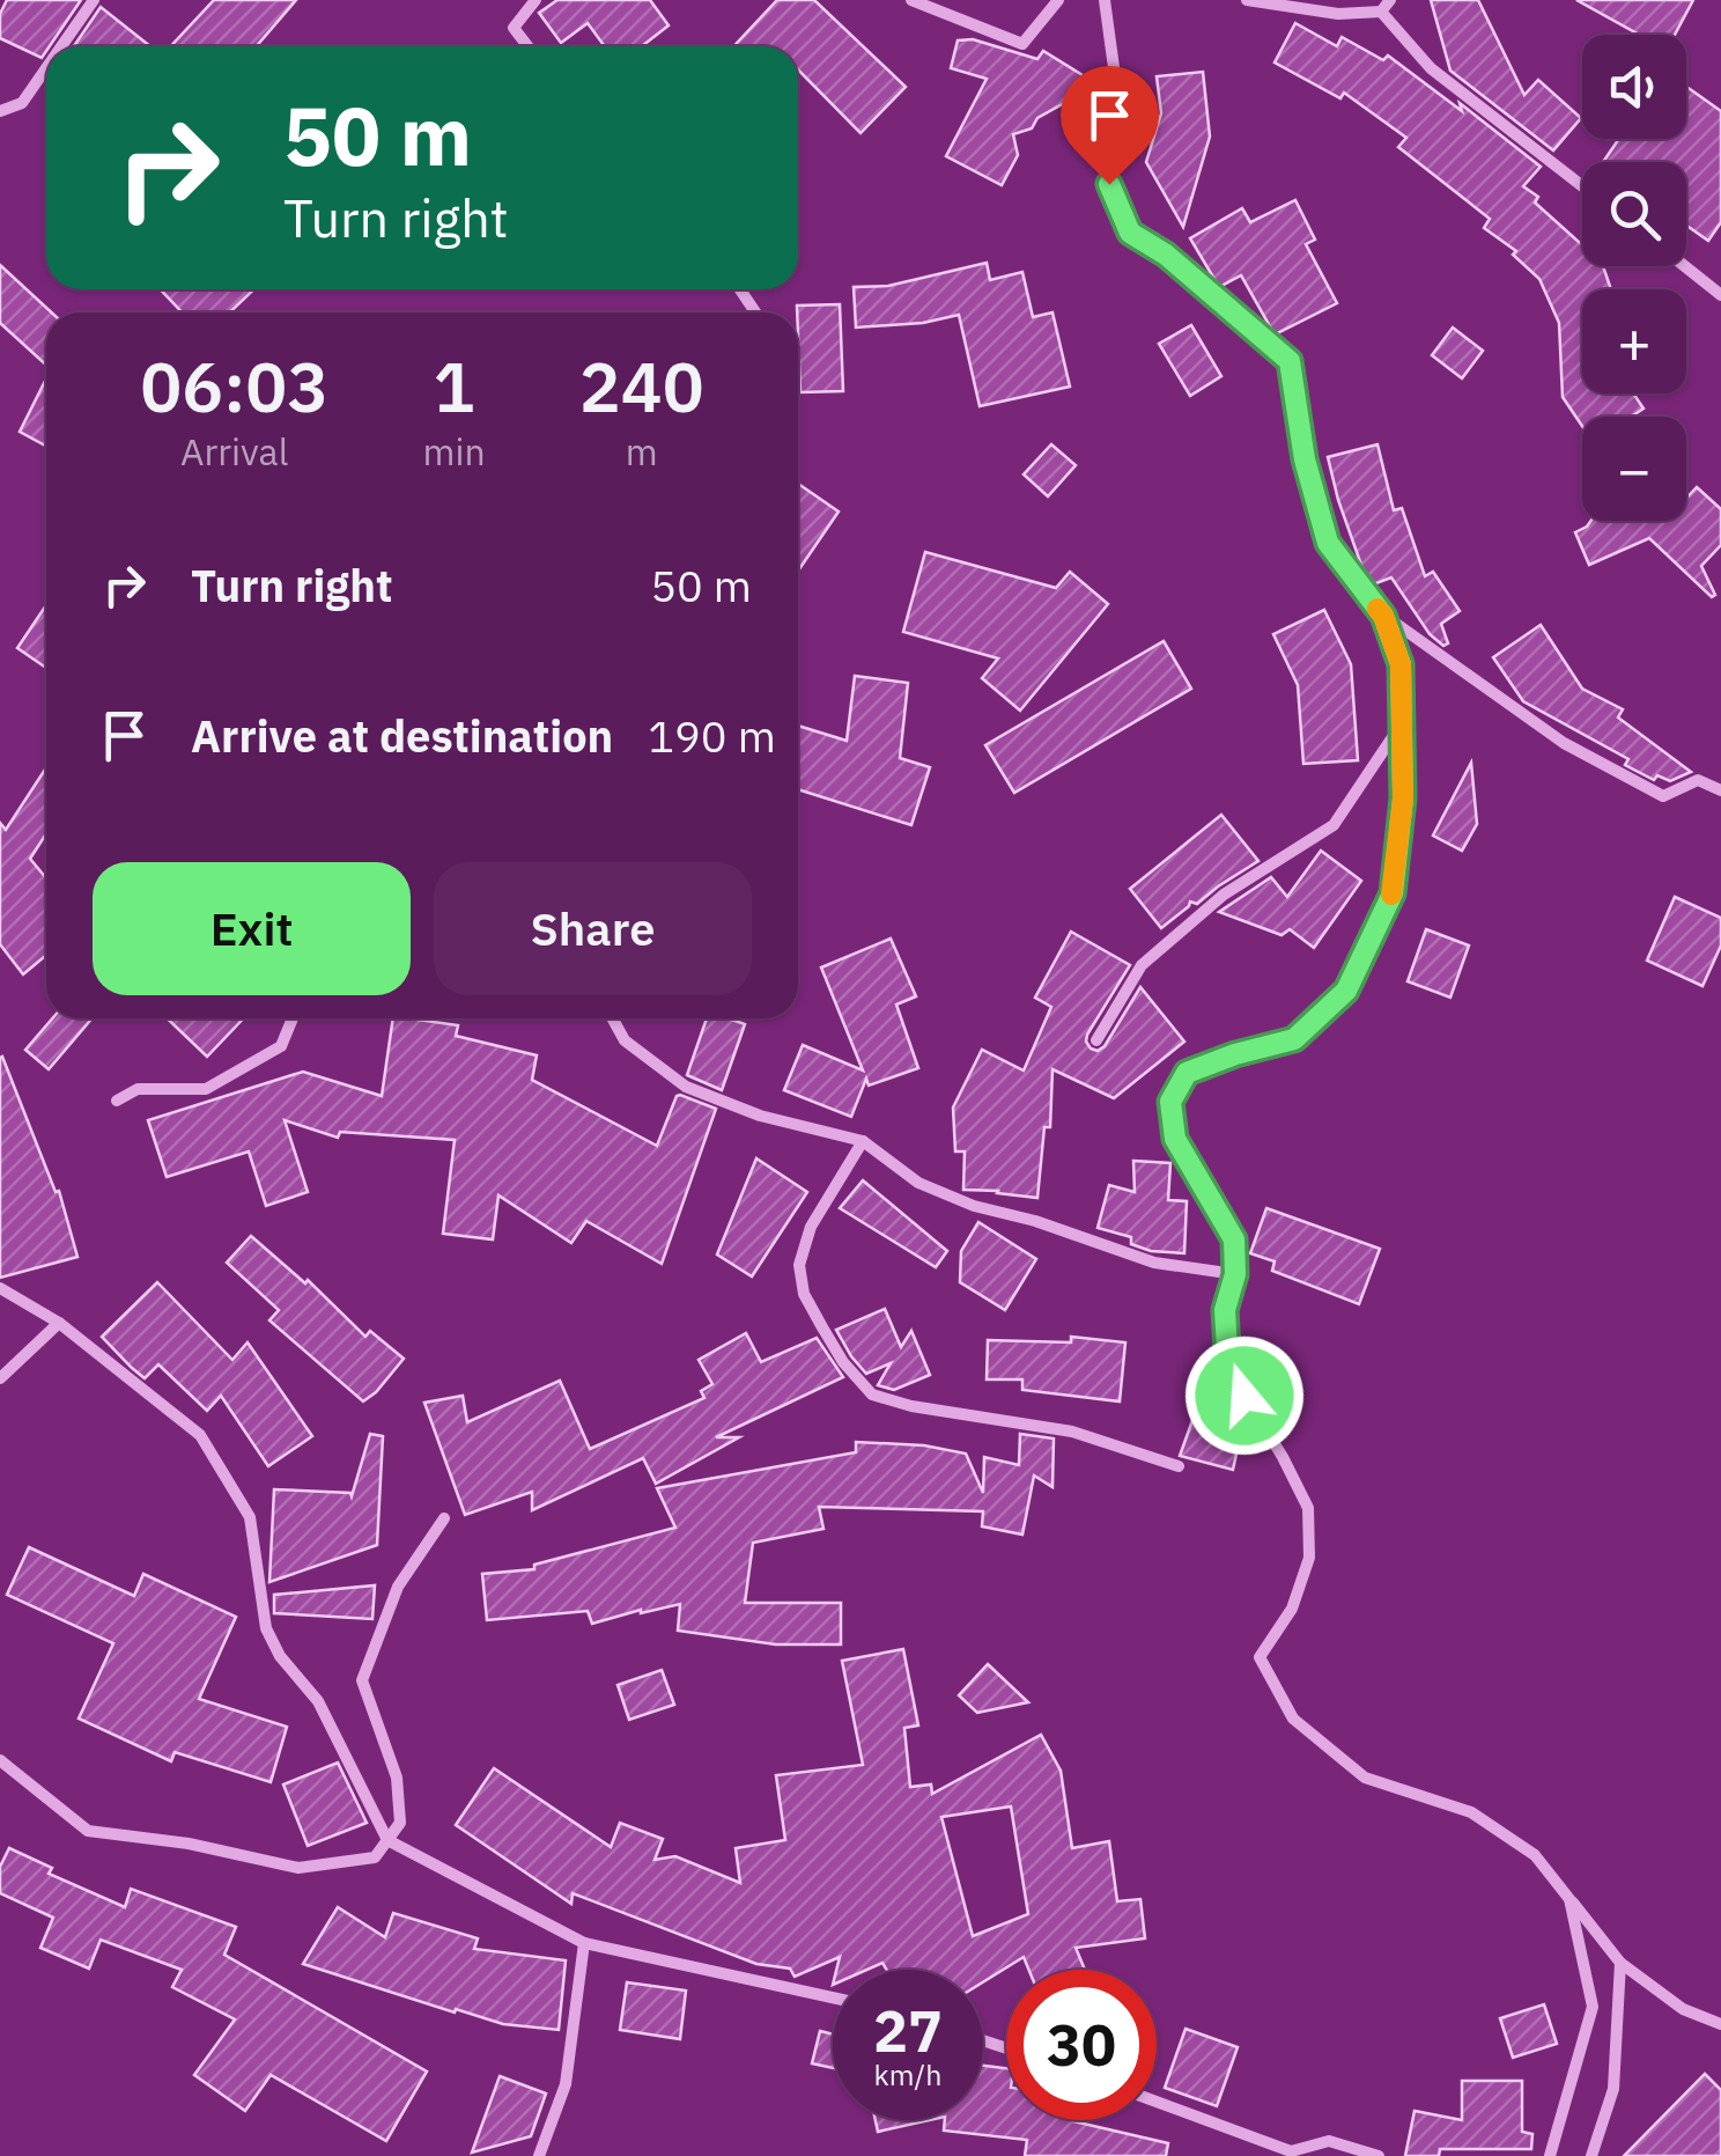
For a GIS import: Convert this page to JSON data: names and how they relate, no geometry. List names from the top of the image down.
{
  "page": {
    "map_buttons": ["+", "−"],
    "turn": ["50 m", "Turn right"],
    "eta": [
      "06:03",
      "Arrival",
      "1",
      "min",
      "240",
      "m"
    ],
    "list": [
      {
        "name": "Turn right",
        "value": "50 m"
      },
      {
        "name": "Arrive at destination",
        "value": "190 m"
      }
    ],
    "buttons": ["Exit", "Share"],
    "speed": "27 km/h",
    "limit": "30"
  }
}
